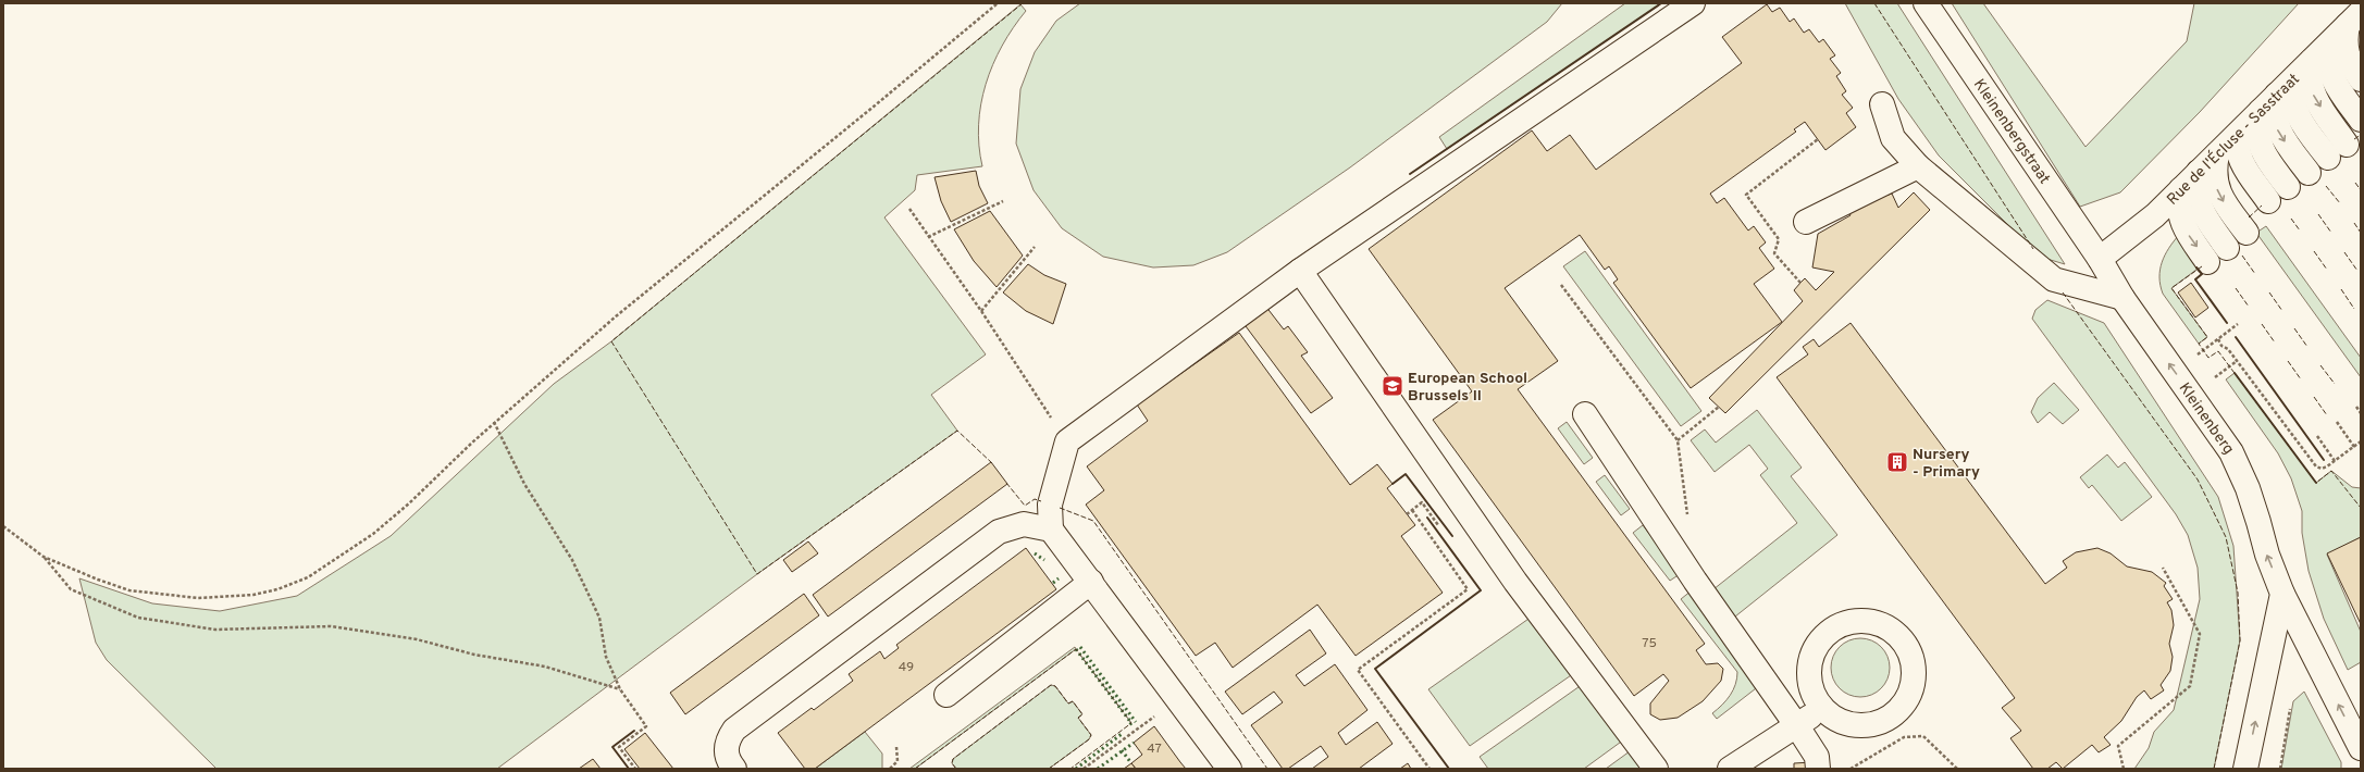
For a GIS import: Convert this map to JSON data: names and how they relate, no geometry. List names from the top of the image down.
{
  "streets": {
    "street": ["Kleinenbergstraat", "Rue de l'Écluse - Sasstraat", "Kleinenberg"]
  },
  "crossings": [
    ["Kleinenbergstraat", "Rue de l'Écluse - Sasstraat"],
    ["Kleinenbergstraat", "Kleinenberg"],
    ["Rue de l'Écluse - Sasstraat", "Kleinenberg"]
  ],
  "one_way": ["Kleinenberg"],
  "places": {
    "school or university": ["European School Brussels II"],
    "building": ["Nursery - Primary"]
  },
  "house_numbers": ["75", "49", "47"]
}
